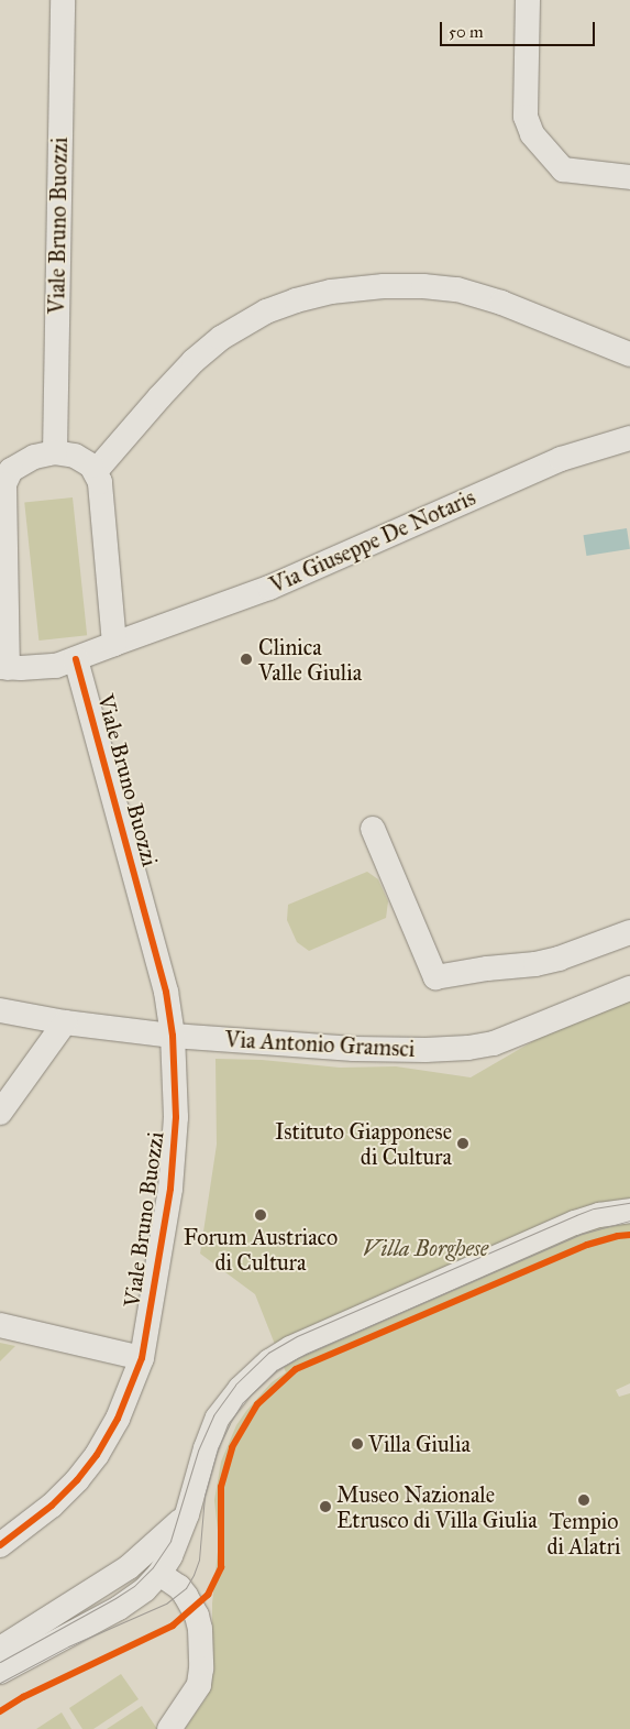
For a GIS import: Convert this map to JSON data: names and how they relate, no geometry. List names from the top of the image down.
{
  "streets": {
    "street": ["Viale Bruno Buozzi", "Via Giuseppe De Notaris", "Via Antonio Gramsci"]
  },
  "crossings": [
    ["Viale Bruno Buozzi", "Via Giuseppe De Notaris"],
    ["Viale Bruno Buozzi", "Via Antonio Gramsci"]
  ],
  "parks": ["Villa Borghese"],
  "places": [
    "Clinica Valle Giulia",
    "Istituto Giapponese di Cultura",
    "Forum Austriaco di Cultura",
    "Villa Giulia",
    "Tempio di Alatri",
    "Museo Nazionale Etrusco di Villa Giulia"
  ],
  "scale_bar": "50 m"
}
